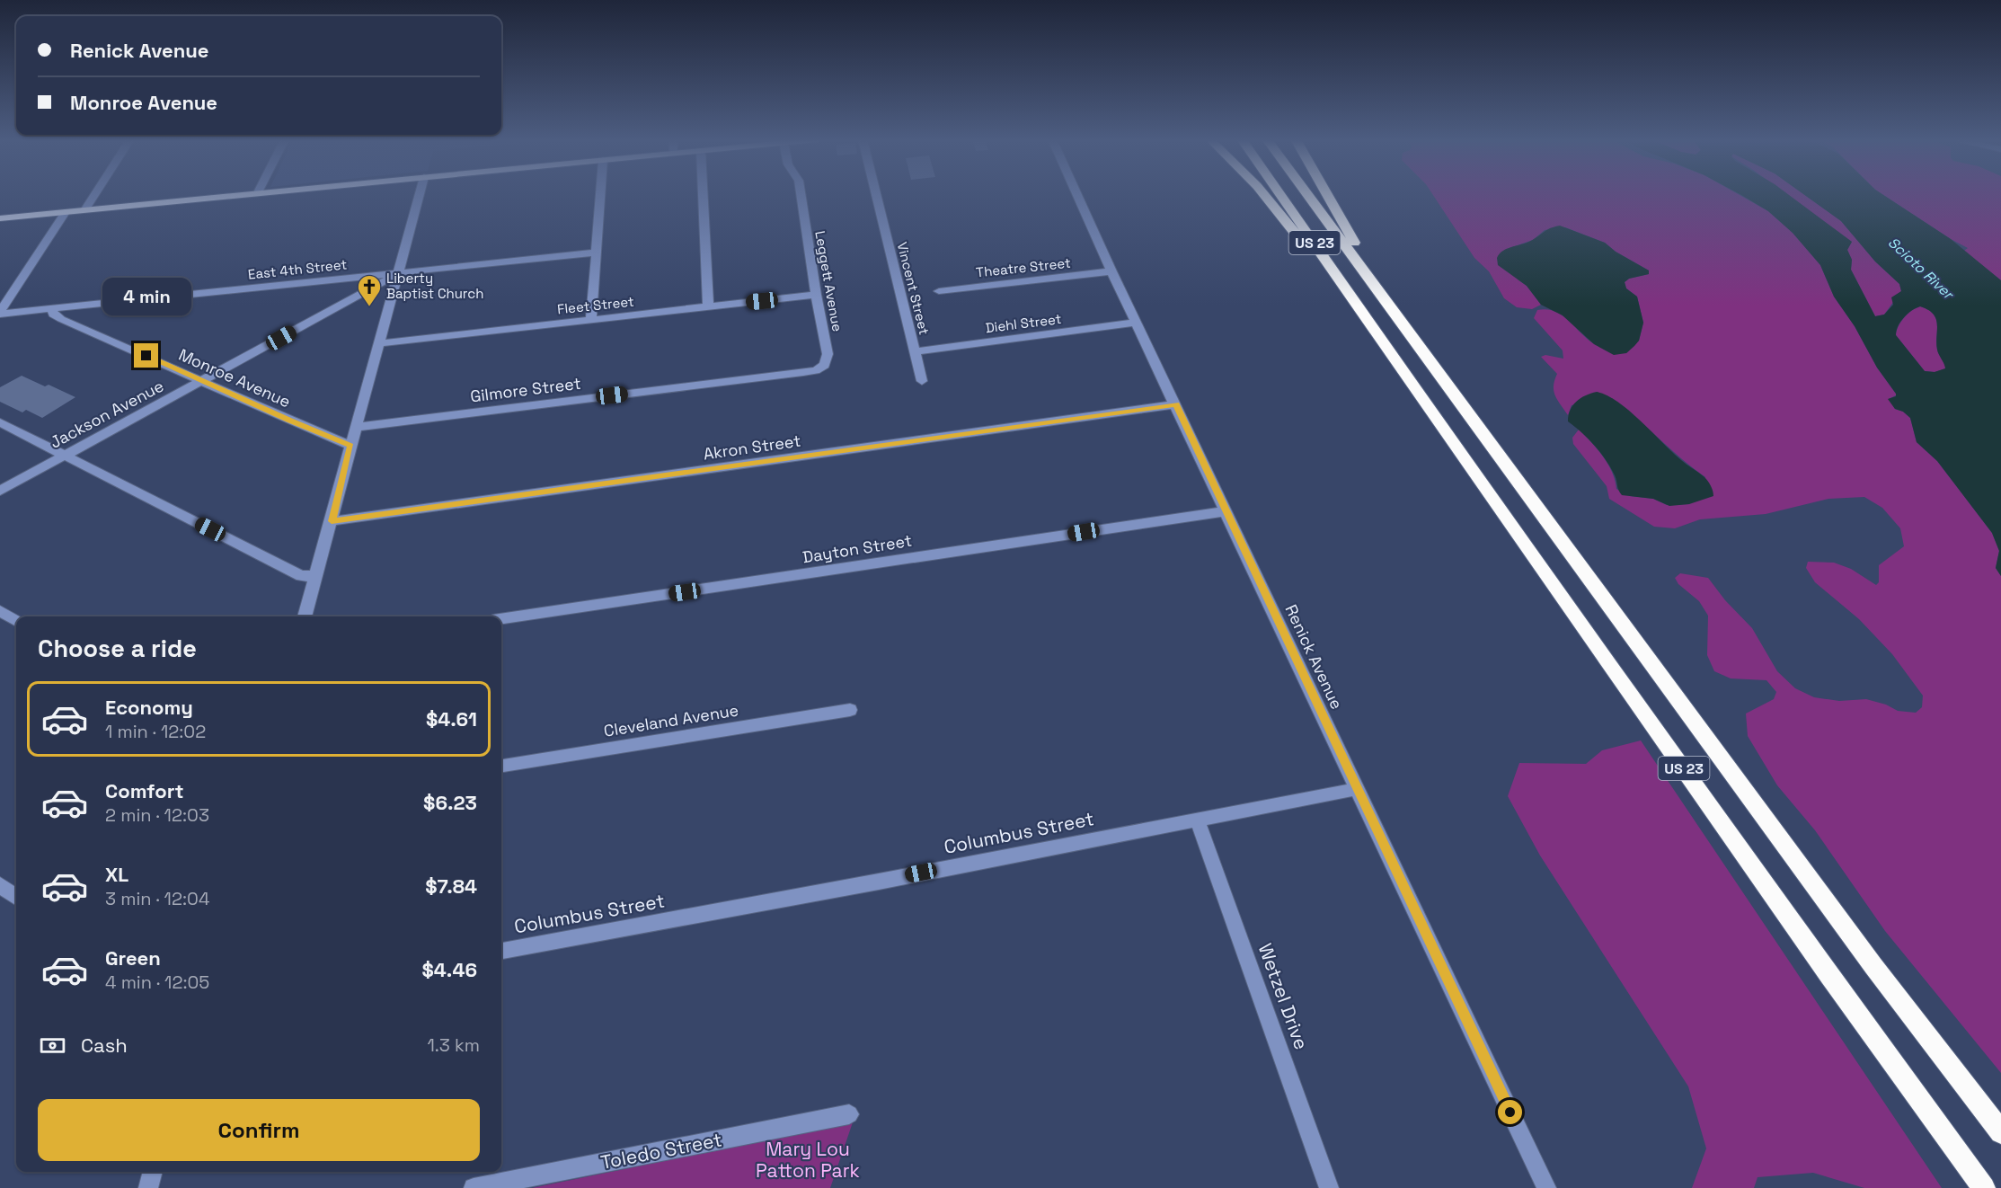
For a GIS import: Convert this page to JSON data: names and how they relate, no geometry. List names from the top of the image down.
{
  "streets": {
    "highway": ["US 23"],
    "street": [
      "Theatre Street",
      "East 4th Street",
      "Leggett Avenue",
      "Vincent Street",
      "Fleet Street",
      "Diehl Street",
      "Monroe Avenue",
      "Gilmore Street",
      "Jackson Avenue",
      "Akron Street",
      "Dayton Street",
      "Renick Avenue",
      "Cleveland Avenue",
      "Columbus Street",
      "Wetzel Drive",
      "Toledo Street"
    ]
  },
  "crossings": [
    ["Theatre Street", "Renick Avenue"],
    ["East 4th Street", "Monroe Avenue"],
    ["East 4th Street", "Jackson Avenue"],
    ["Leggett Avenue", "Fleet Street"],
    ["Leggett Avenue", "Gilmore Street"],
    ["Vincent Street", "Diehl Street"],
    ["Diehl Street", "Renick Avenue"],
    ["Monroe Avenue", "Jackson Avenue"],
    ["Akron Street", "Renick Avenue"],
    ["Dayton Street", "Renick Avenue"],
    ["Renick Avenue", "Columbus Street"],
    ["Columbus Street", "Wetzel Drive"]
  ],
  "water": ["Scioto River"],
  "parks": ["Mary Lou Patton Park"],
  "places": {
    "church": ["Liberty Baptist Church"]
  },
  "page": {
    "banner": ["Renick Avenue", "Monroe Avenue"],
    "bubble": "4 min",
    "heading": "Choose a ride",
    "list": [
      {
        "name": "Economy",
        "note": "1 min · 12:02",
        "value": "$4.61"
      },
      {
        "name": "Comfort",
        "note": "2 min · 12:03",
        "value": "$6.23"
      },
      {
        "name": "XL",
        "note": "3 min · 12:04",
        "value": "$7.84"
      },
      {
        "name": "Green",
        "note": "4 min · 12:05",
        "value": "$4.46"
      }
    ],
    "pay": ["Cash", "1.3 km"],
    "buttons": "Confirm"
  }
}
